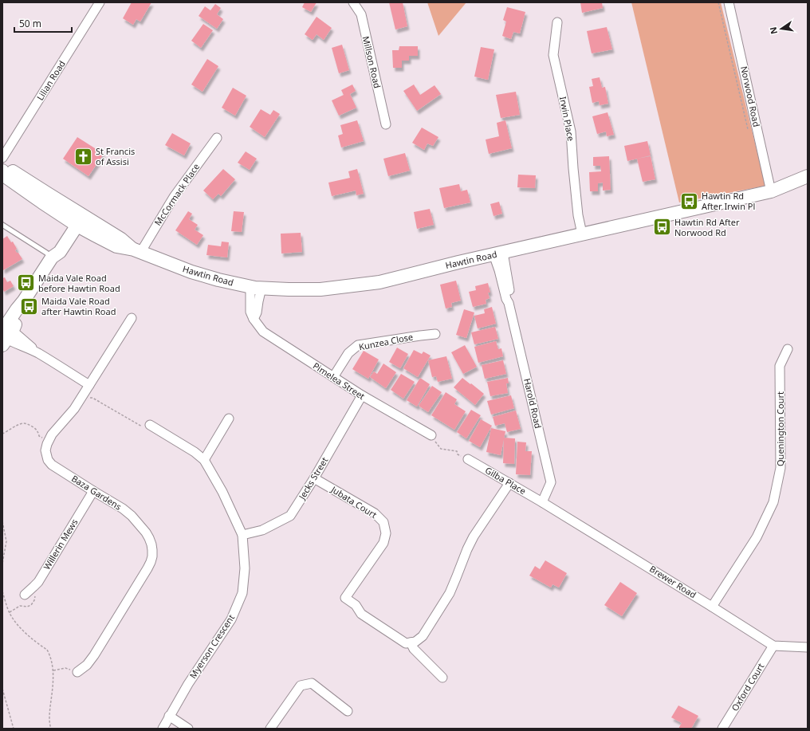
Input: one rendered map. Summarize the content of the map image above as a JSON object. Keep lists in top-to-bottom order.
{
  "streets": {
    "main road": ["Hawtin Road"],
    "street": [
      "Millson Road",
      "Lilian Road",
      "Norwood Road",
      "Irwin Place",
      "McCormack Place",
      "Kunzea Close",
      "Pimelea Street",
      "Harold Road",
      "Quenington Court",
      "Jecks Street",
      "Gilba Place",
      "Baza Gardens",
      "Jubata Court",
      "Willerin Mews",
      "Brewer Road",
      "Myerson Crescent",
      "Oxford Court"
    ]
  },
  "crossings": [
    ["Norwood Road", "Hawtin Road"],
    ["Irwin Place", "Hawtin Road"],
    ["McCormack Place", "Hawtin Road"],
    ["Hawtin Road", "Pimelea Street"],
    ["Hawtin Road", "Harold Road"],
    ["Kunzea Close", "Pimelea Street"],
    ["Pimelea Street", "Jecks Street"],
    ["Harold Road", "Gilba Place"],
    ["Harold Road", "Brewer Road"],
    ["Quenington Court", "Brewer Road"],
    ["Jecks Street", "Jubata Court"],
    ["Jecks Street", "Myerson Crescent"],
    ["Gilba Place", "Brewer Road"],
    ["Baza Gardens", "Willerin Mews"],
    ["Brewer Road", "Oxford Court"]
  ],
  "places": {
    "church": ["St Francis of Assisi"],
    "bus stop": [
      "Hawtin Rd After Irwin Pl",
      "Hawtin Rd After Norwood Rd",
      "Maida Vale Road before Hawtin Road",
      "Maida Vale Road after Hawtin Road"
    ]
  },
  "scale_bar": "50 m",
  "north": "left"
}
